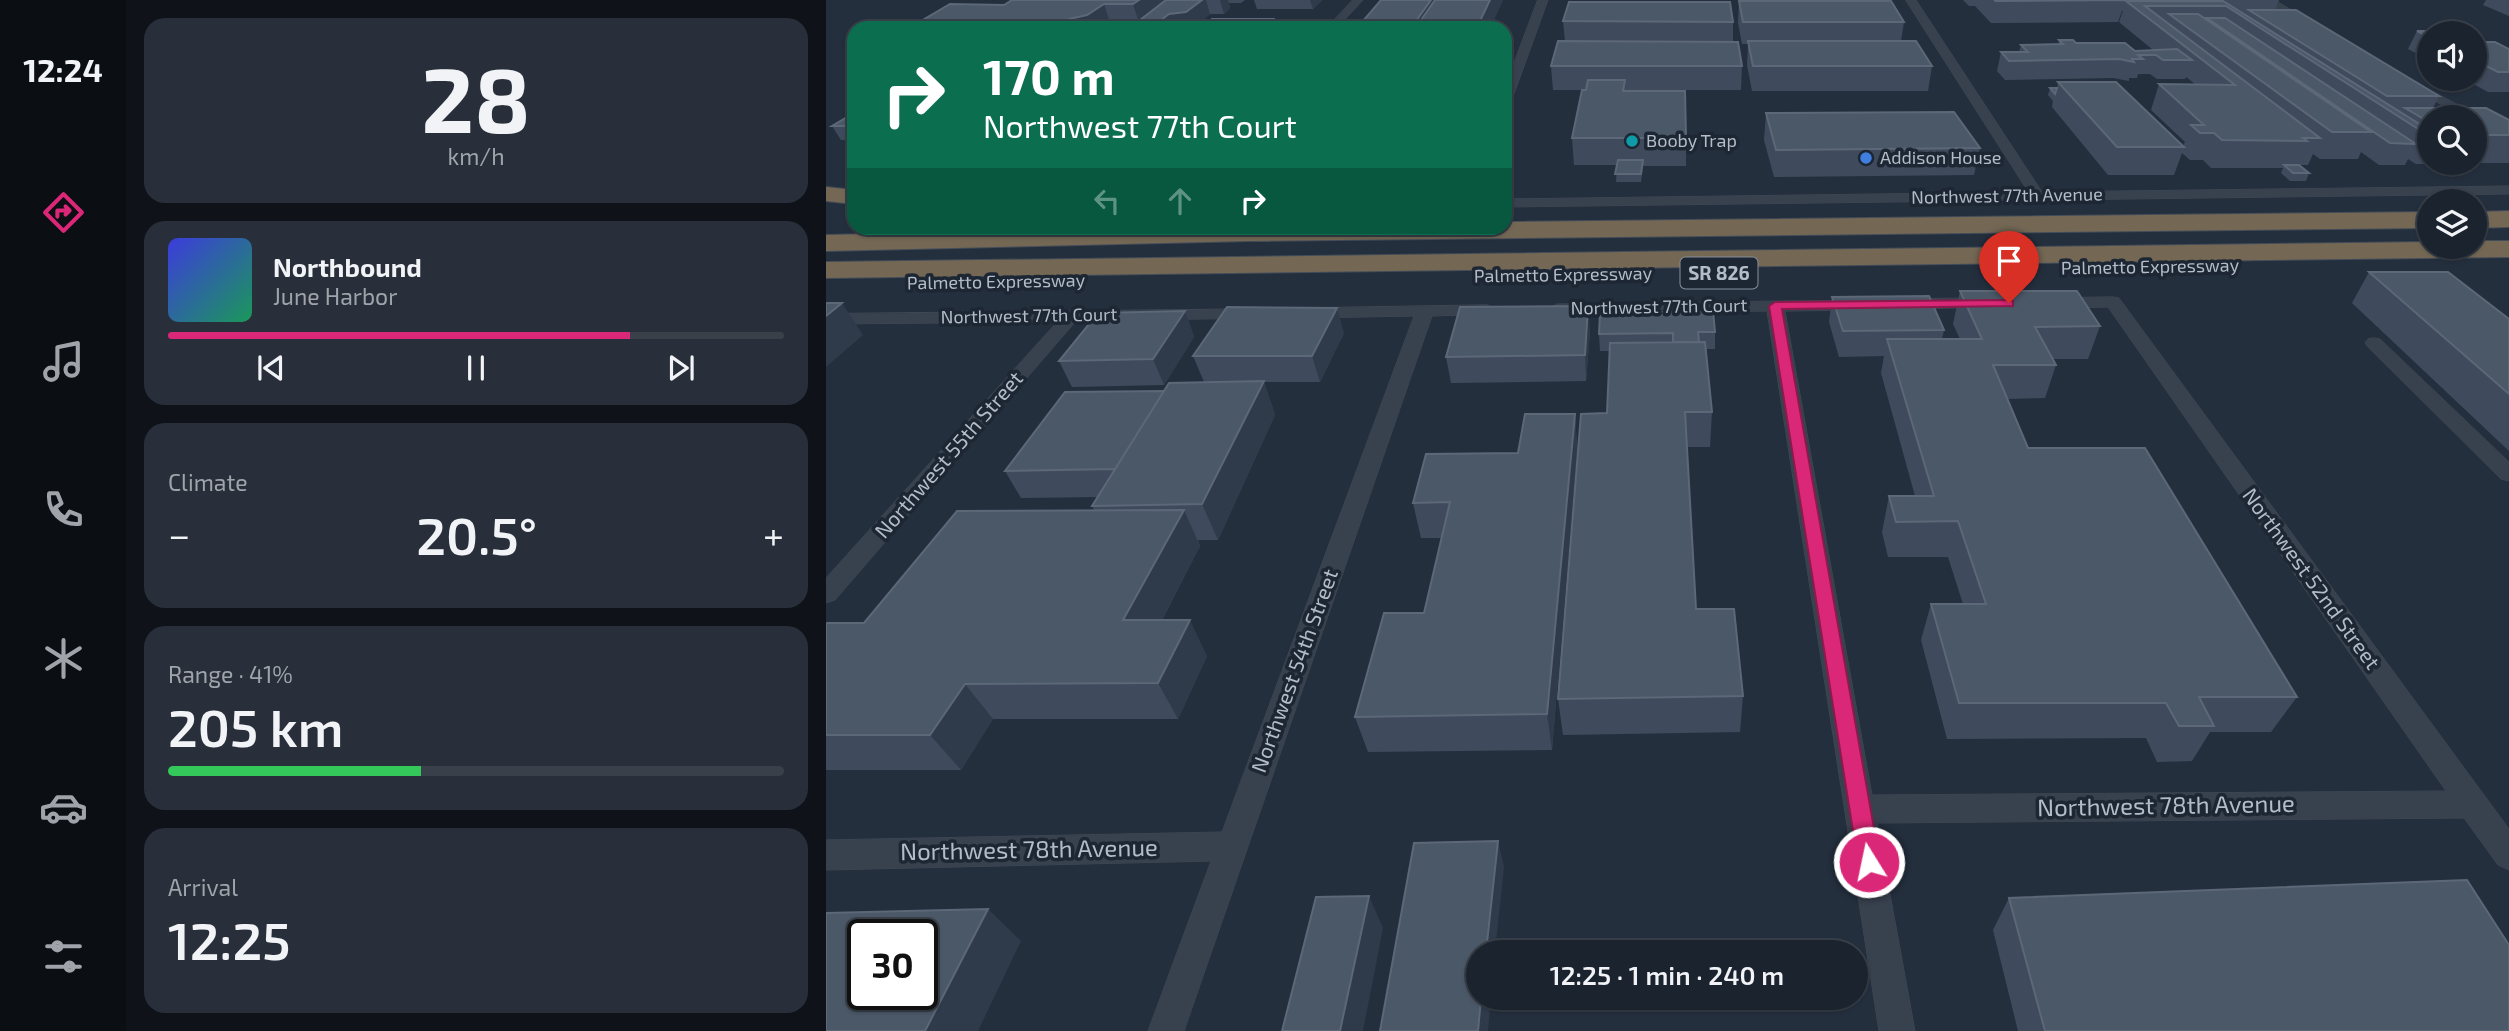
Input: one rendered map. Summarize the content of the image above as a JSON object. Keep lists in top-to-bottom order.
{
  "streets": {
    "highway": ["Palmetto Expressway", "SR 826"],
    "street": [
      "Northwest 77th Avenue",
      "Northwest 77th Court",
      "Northwest 55th Street",
      "Northwest 52nd Street",
      "Northwest 54th Street",
      "Northwest 78th Avenue"
    ]
  },
  "crossings": [
    ["Northwest 77th Court", "Northwest 55th Street"],
    ["Northwest 77th Court", "Northwest 54th Street"],
    ["Northwest 52nd Street", "Northwest 78th Avenue"],
    ["Northwest 54th Street", "Northwest 78th Avenue"]
  ],
  "places": ["Booby Trap", "Addison House"],
  "page": {
    "tabs": "12:24",
    "tile": [
      ["28", "km/h"],
      "Climate",
      ["Range · 41%", "205 km"],
      ["Arrival", "12:25"]
    ],
    "turn": ["170 m", "Northwest 77th Court"],
    "song": ["Northbound", "June Harbor"],
    "heat": ["−", "20.5°", "+"],
    "limit": "30",
    "trip": "12:25 · 1 min · 240 m"
  }
}
